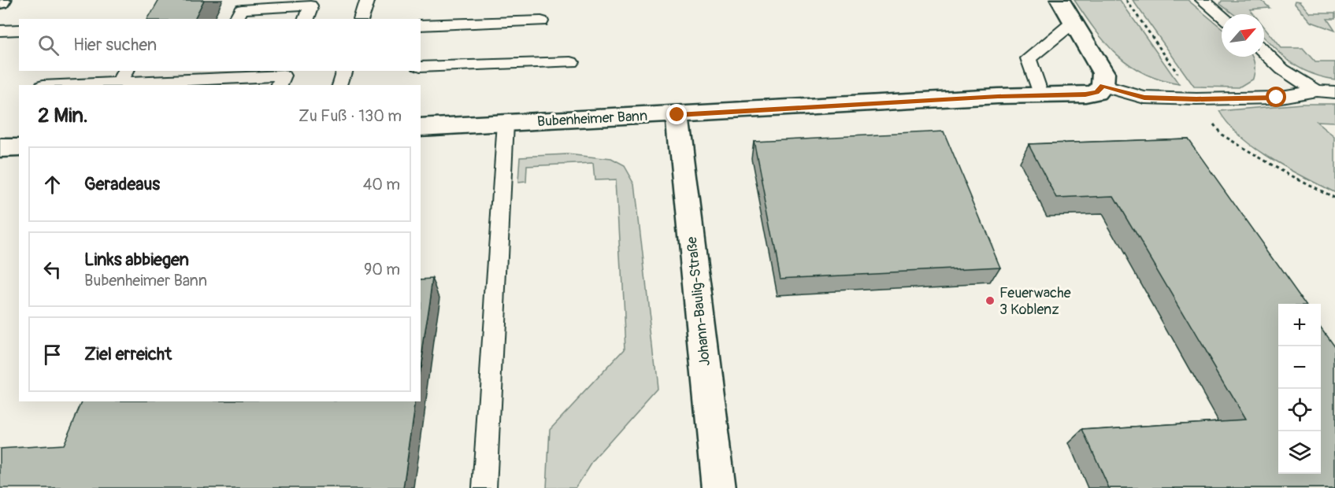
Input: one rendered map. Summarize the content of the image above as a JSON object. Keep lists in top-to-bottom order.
{
  "streets": {
    "street": ["Bubenheimer Bann", "Johann-Baulig-Straße"]
  },
  "crossings": [
    ["Bubenheimer Bann", "Johann-Baulig-Straße"]
  ],
  "places": ["Feuerwache 3 Koblenz"],
  "north": "top right",
  "page": {
    "search": "Hier suchen",
    "heading": ["2 Min.", "Zu Fuß · 130 m"],
    "list": [
      ["Geradeaus", "40 m"],
      ["Links abbiegen", "Bubenheimer Bann", "90 m"],
      "Ziel erreicht"
    ],
    "map_buttons": ["+", "−"]
  }
}
